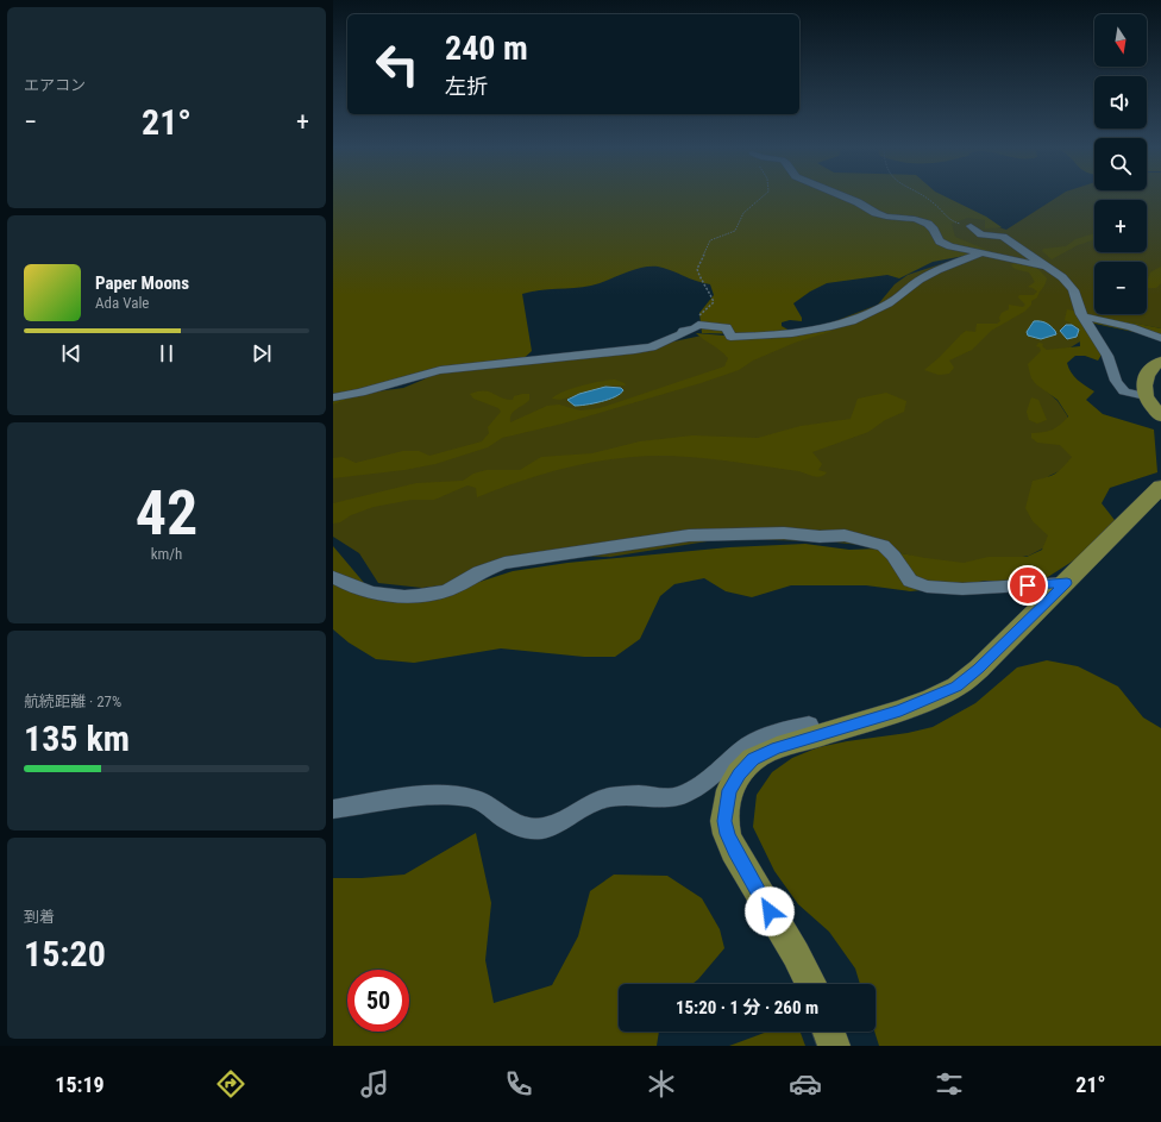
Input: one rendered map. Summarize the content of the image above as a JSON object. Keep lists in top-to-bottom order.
{
  "north": "bottom",
  "page": {
    "tile": [
      "エアコン",
      ["42", "km/h"],
      ["航続距離 · 27%", "135 km"],
      ["到着", "15:20"]
    ],
    "map_buttons": ["+", "−"],
    "turn": ["240 m", "左折"],
    "heat": ["−", "21°", "+"],
    "song": ["Paper Moons", "Ada Vale"],
    "limit": "50",
    "trip": "15:20 · 1 分 · 260 m",
    "tabs": ["15:19", "21°"]
  }
}
